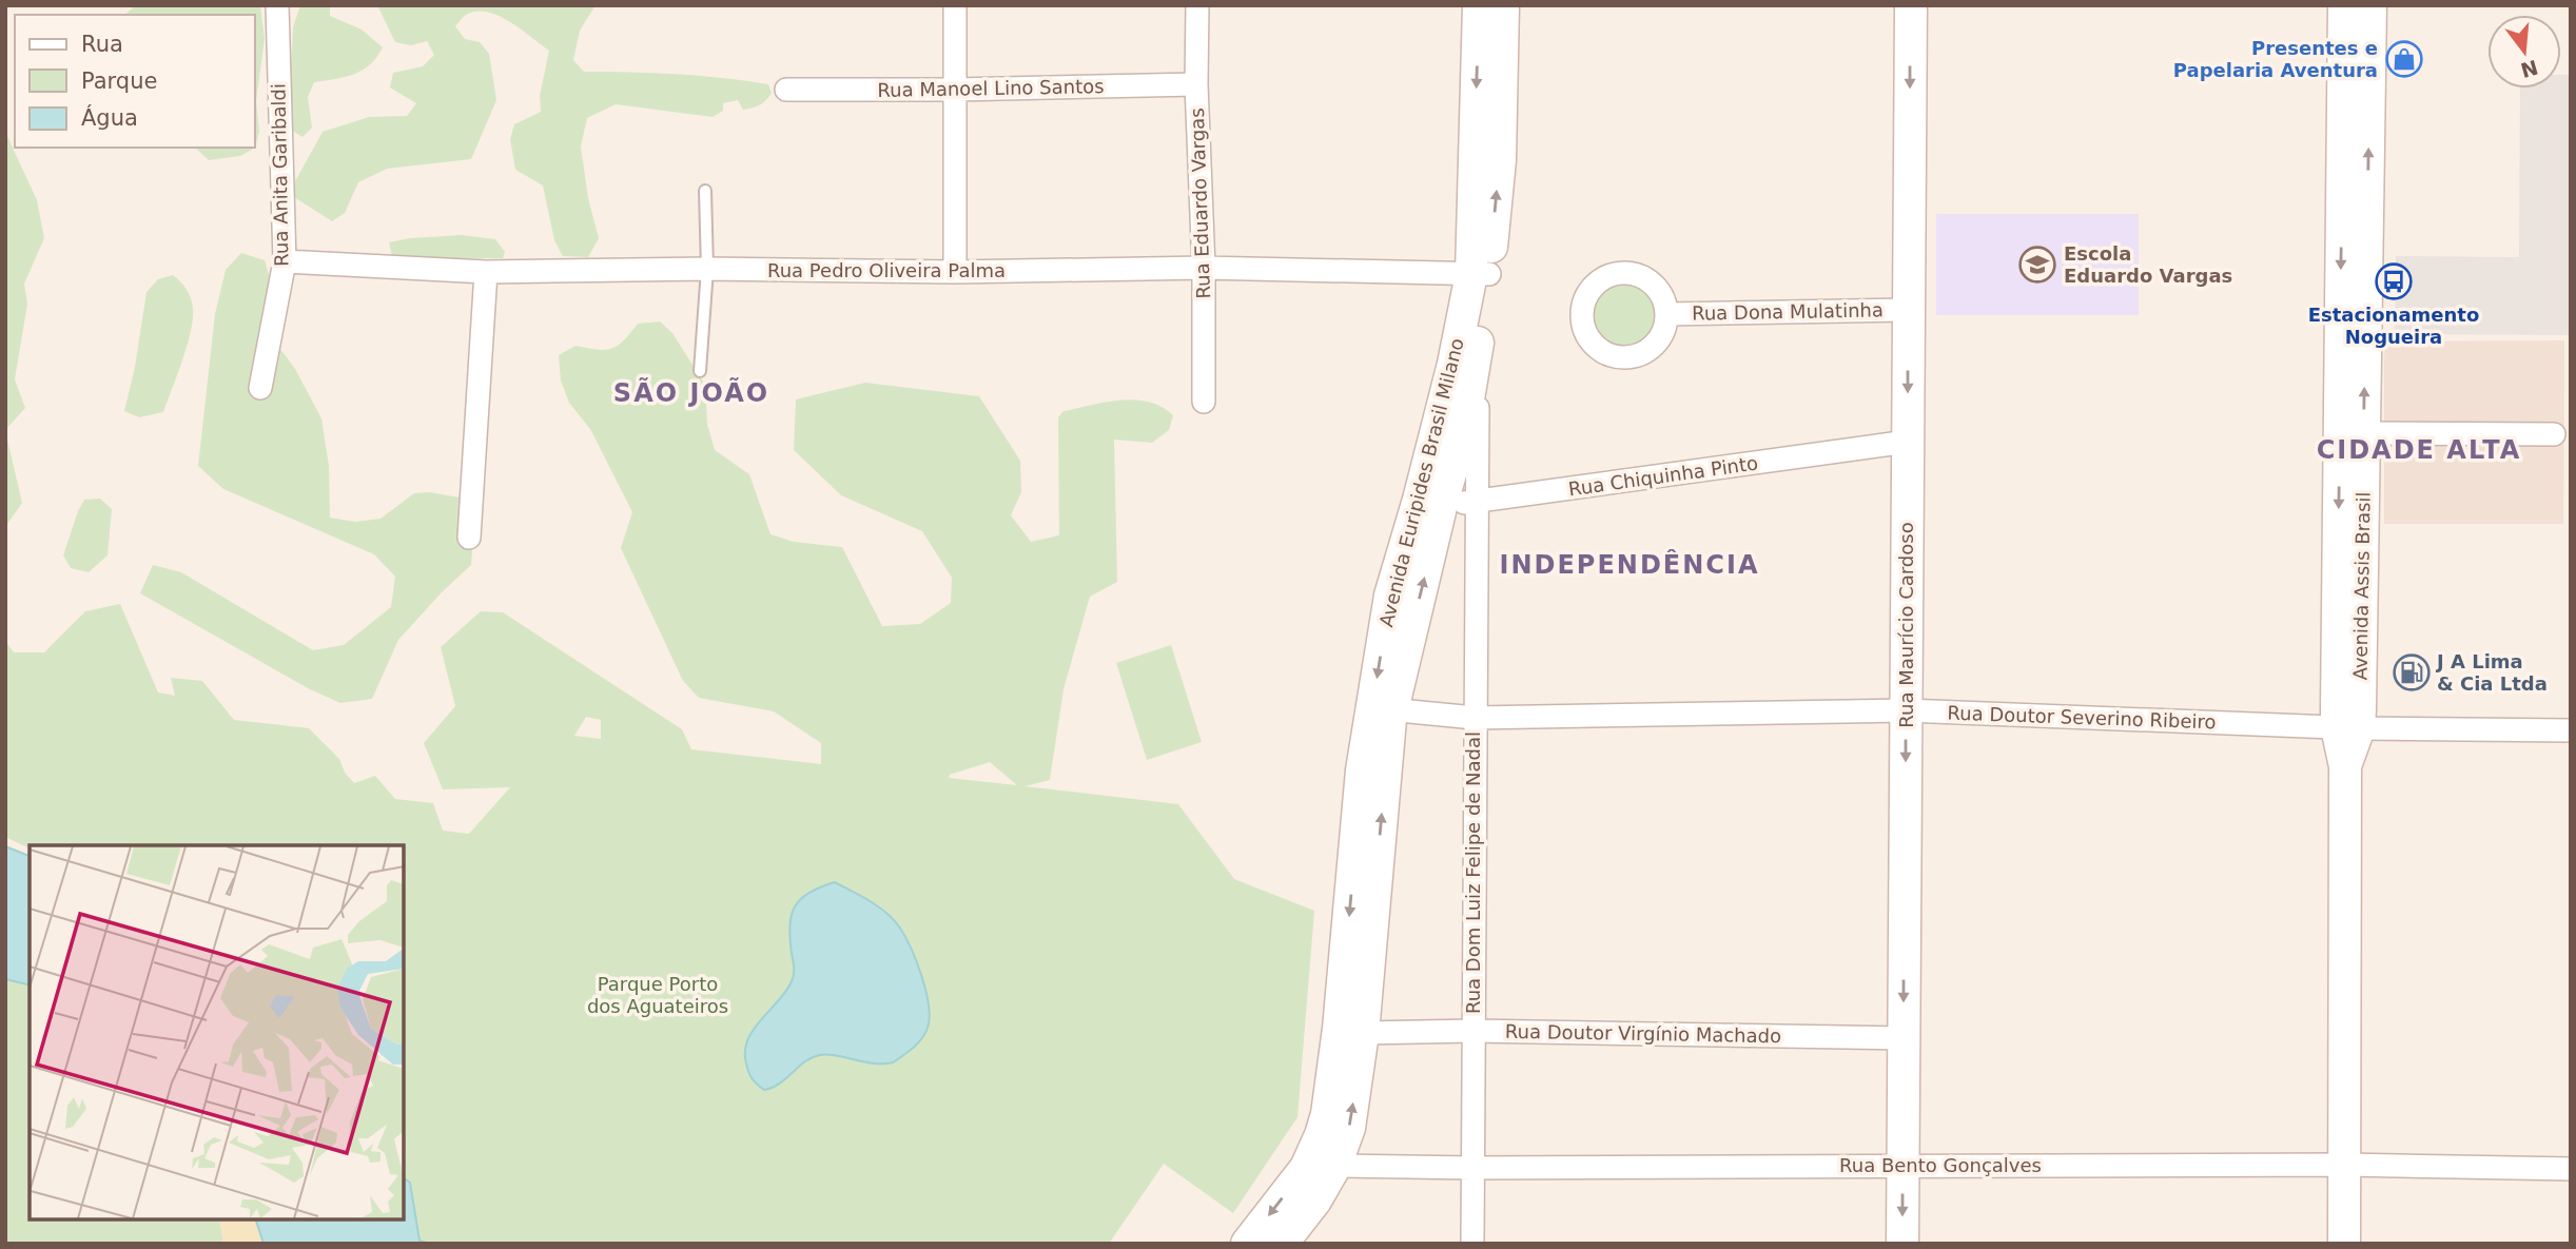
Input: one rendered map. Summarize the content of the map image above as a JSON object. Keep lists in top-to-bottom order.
{
  "streets": {
    "main road": ["Avenida Euripides Brasil Milano", "Avenida Assis Brasil", "Rua Maurício Cardoso"],
    "street": [
      "Rua Manoel Lino Santos",
      "Rua Anita Garibaldi",
      "Rua Eduardo Vargas",
      "Rua Pedro Oliveira Palma",
      "Rua Dona Mulatinha",
      "Rua Chiquinha Pinto",
      "Rua Doutor Severino Ribeiro",
      "Rua Dom Luiz Felipe de Nadal",
      "Rua Doutor Virgínio Machado",
      "Rua Bento Gonçalves"
    ]
  },
  "crossings": [
    ["Rua Manoel Lino Santos", "Rua Eduardo Vargas"],
    ["Rua Anita Garibaldi", "Rua Pedro Oliveira Palma"],
    ["Rua Eduardo Vargas", "Rua Pedro Oliveira Palma"],
    ["Rua Pedro Oliveira Palma", "Avenida Euripides Brasil Milano"],
    ["Rua Dona Mulatinha", "Rua Maurício Cardoso"],
    ["Rua Chiquinha Pinto", "Avenida Euripides Brasil Milano"],
    ["Rua Chiquinha Pinto", "Rua Maurício Cardoso"],
    ["Rua Chiquinha Pinto", "Rua Dom Luiz Felipe de Nadal"],
    ["Avenida Euripides Brasil Milano", "Rua Doutor Severino Ribeiro"],
    ["Avenida Euripides Brasil Milano", "Rua Dom Luiz Felipe de Nadal"],
    ["Avenida Euripides Brasil Milano", "Rua Doutor Virgínio Machado"],
    ["Avenida Euripides Brasil Milano", "Rua Bento Gonçalves"],
    ["Avenida Assis Brasil", "Rua Doutor Severino Ribeiro"],
    ["Avenida Assis Brasil", "Rua Bento Gonçalves"],
    ["Rua Maurício Cardoso", "Rua Doutor Severino Ribeiro"],
    ["Rua Maurício Cardoso", "Rua Doutor Virgínio Machado"],
    ["Rua Maurício Cardoso", "Rua Bento Gonçalves"],
    ["Rua Doutor Severino Ribeiro", "Rua Dom Luiz Felipe de Nadal"],
    ["Rua Dom Luiz Felipe de Nadal", "Rua Doutor Virgínio Machado"],
    ["Rua Dom Luiz Felipe de Nadal", "Rua Bento Gonçalves"]
  ],
  "one_way": ["Rua Maurício Cardoso"],
  "districts": ["SÃO JOÃO", "CIDADE ALTA", "INDEPENDÊNCIA"],
  "parks": ["Parque Porto dos Aguateiros"],
  "places": {
    "shop": ["Presentes e Papelaria Aventura"],
    "school or university": ["Escola Eduardo Vargas"],
    "bus stop": ["Estacionamento Nogueira"],
    "fuel station": ["J A Lima & Cia Ltda"]
  },
  "legend": ["Rua", "Parque", "Água"],
  "north": "bottom"
}
